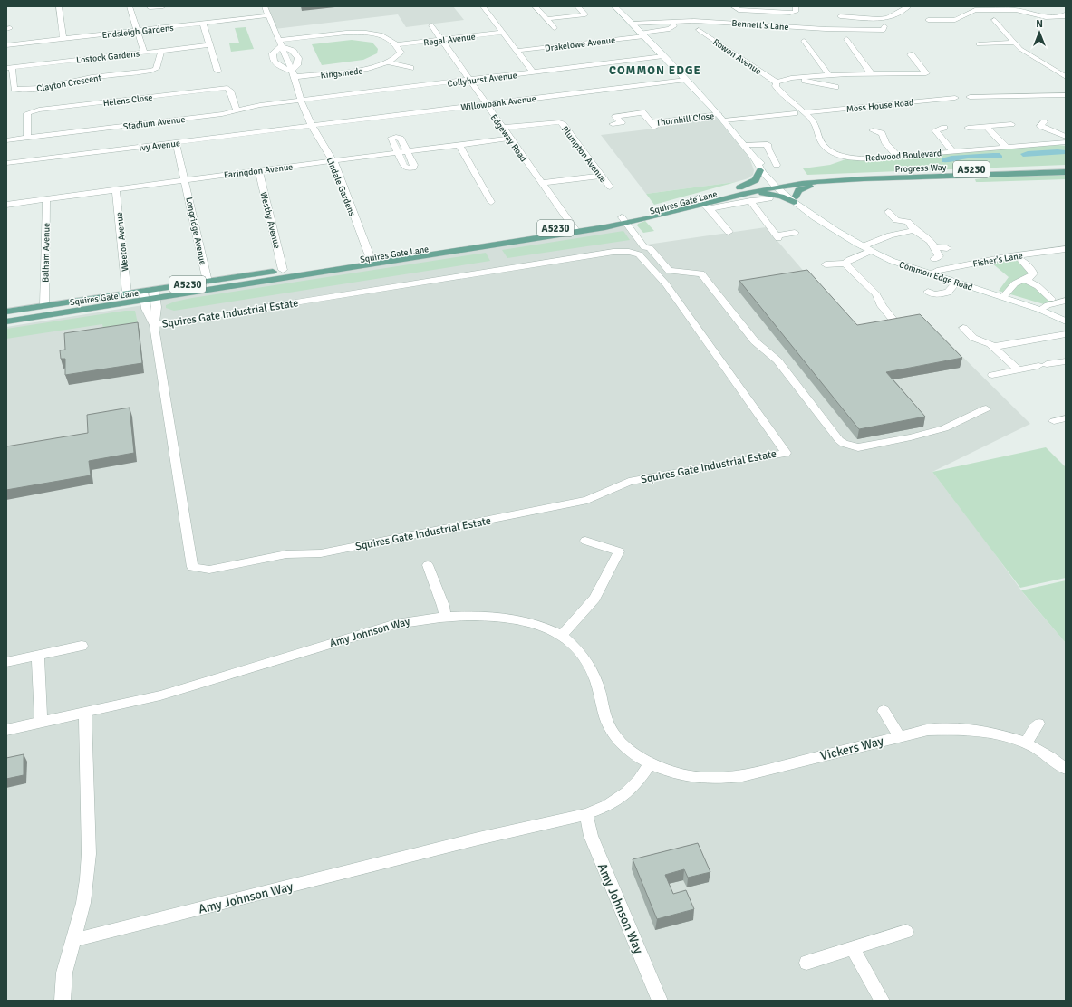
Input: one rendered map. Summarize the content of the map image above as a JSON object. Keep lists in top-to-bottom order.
{
  "streets": {
    "main road": ["Progress Way", "A5230", "Squires Gate Lane"],
    "street": [
      "Bennett's Lane",
      "Endsleigh Gardens",
      "Regal Avenue",
      "Drakelowe Avenue",
      "Lostock Gardens",
      "Rowan Avenue",
      "Kingsmede",
      "Collyhurst Avenue",
      "Clayton Crescent",
      "Helens Close",
      "Willowbank Avenue",
      "Moss House Road",
      "Thornhill Close",
      "Stadium Avenue",
      "Edgeway Road",
      "Ivy Avenue",
      "Plumpton Avenue",
      "Redwood Boulevard",
      "Faringdon Avenue",
      "Lindale Gardens",
      "Westby Avenue",
      "Longridge Avenue",
      "Weeton Avenue",
      "Balham Avenue",
      "Fisher's Lane",
      "Common Edge Road",
      "Squires Gate Industrial Estate",
      "Amy Johnson Way",
      "Vickers Way"
    ]
  },
  "crossings": [
    ["Bennett's Lane", "Common Edge Road"],
    ["Endsleigh Gardens", "Lindale Gardens"],
    ["Regal Avenue", "Edgeway Road"],
    ["Drakelowe Avenue", "Common Edge Road"],
    ["Lostock Gardens", "Clayton Crescent"],
    ["Rowan Avenue", "Redwood Boulevard"],
    ["Kingsmede", "Lindale Gardens"],
    ["Collyhurst Avenue", "Stadium Avenue"],
    ["Collyhurst Avenue", "Edgeway Road"],
    ["Collyhurst Avenue", "Lindale Gardens"],
    ["Collyhurst Avenue", "Common Edge Road"],
    ["Helens Close", "Stadium Avenue"],
    ["Willowbank Avenue", "Edgeway Road"],
    ["Willowbank Avenue", "Ivy Avenue"],
    ["Willowbank Avenue", "Lindale Gardens"],
    ["Willowbank Avenue", "Common Edge Road"],
    ["Moss House Road", "Redwood Boulevard"],
    ["Thornhill Close", "Common Edge Road"],
    ["Stadium Avenue", "Lindale Gardens"],
    ["Edgeway Road", "Plumpton Avenue"],
    ["Edgeway Road", "Faringdon Avenue"],
    ["Edgeway Road", "Squires Gate Lane"],
    ["Ivy Avenue", "Lindale Gardens"],
    ["Ivy Avenue", "Longridge Avenue"],
    ["Progress Way", "Squires Gate Lane"],
    ["Progress Way", "Common Edge Road"],
    ["Faringdon Avenue", "Lindale Gardens"],
    ["Faringdon Avenue", "Westby Avenue"],
    ["Faringdon Avenue", "Longridge Avenue"],
    ["Faringdon Avenue", "Weeton Avenue"],
    ["Faringdon Avenue", "Balham Avenue"],
    ["Lindale Gardens", "Squires Gate Lane"],
    ["Squires Gate Lane", "Westby Avenue"],
    ["Squires Gate Lane", "Longridge Avenue"],
    ["Squires Gate Lane", "Weeton Avenue"],
    ["Squires Gate Lane", "Balham Avenue"],
    ["Squires Gate Lane", "Common Edge Road"],
    ["Squires Gate Lane", "Squires Gate Industrial Estate"],
    ["Fisher's Lane", "Common Edge Road"],
    ["Amy Johnson Way", "Vickers Way"]
  ],
  "districts": ["COMMON EDGE"],
  "north": "top"
}
